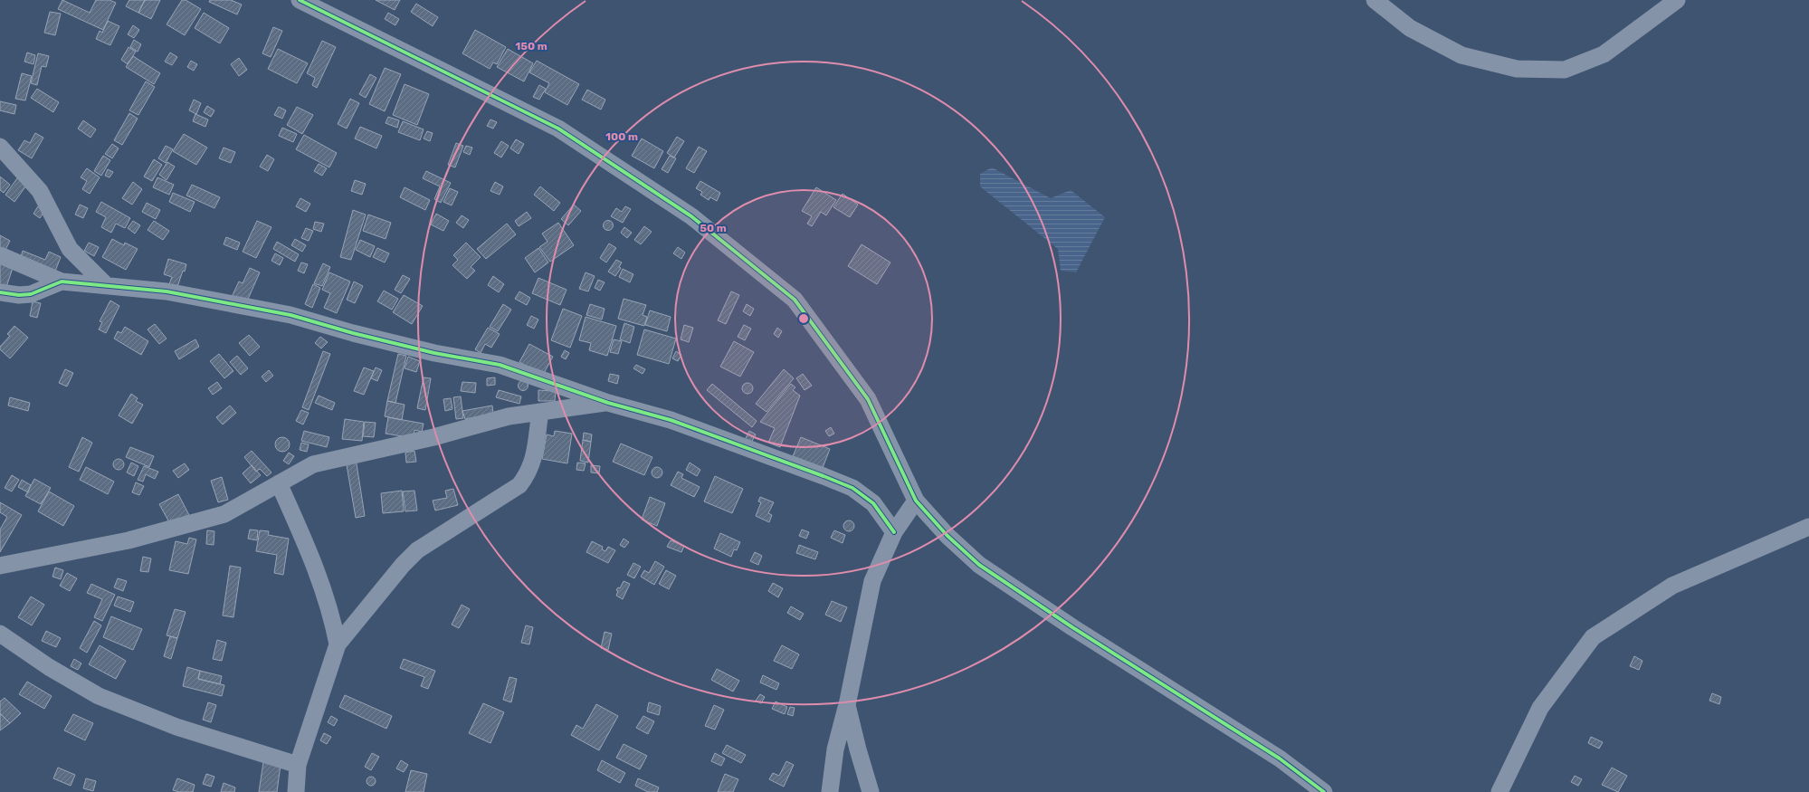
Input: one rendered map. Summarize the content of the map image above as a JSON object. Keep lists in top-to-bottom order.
{
  "rings": ["150 m", "100 m", "50 m"]
}
